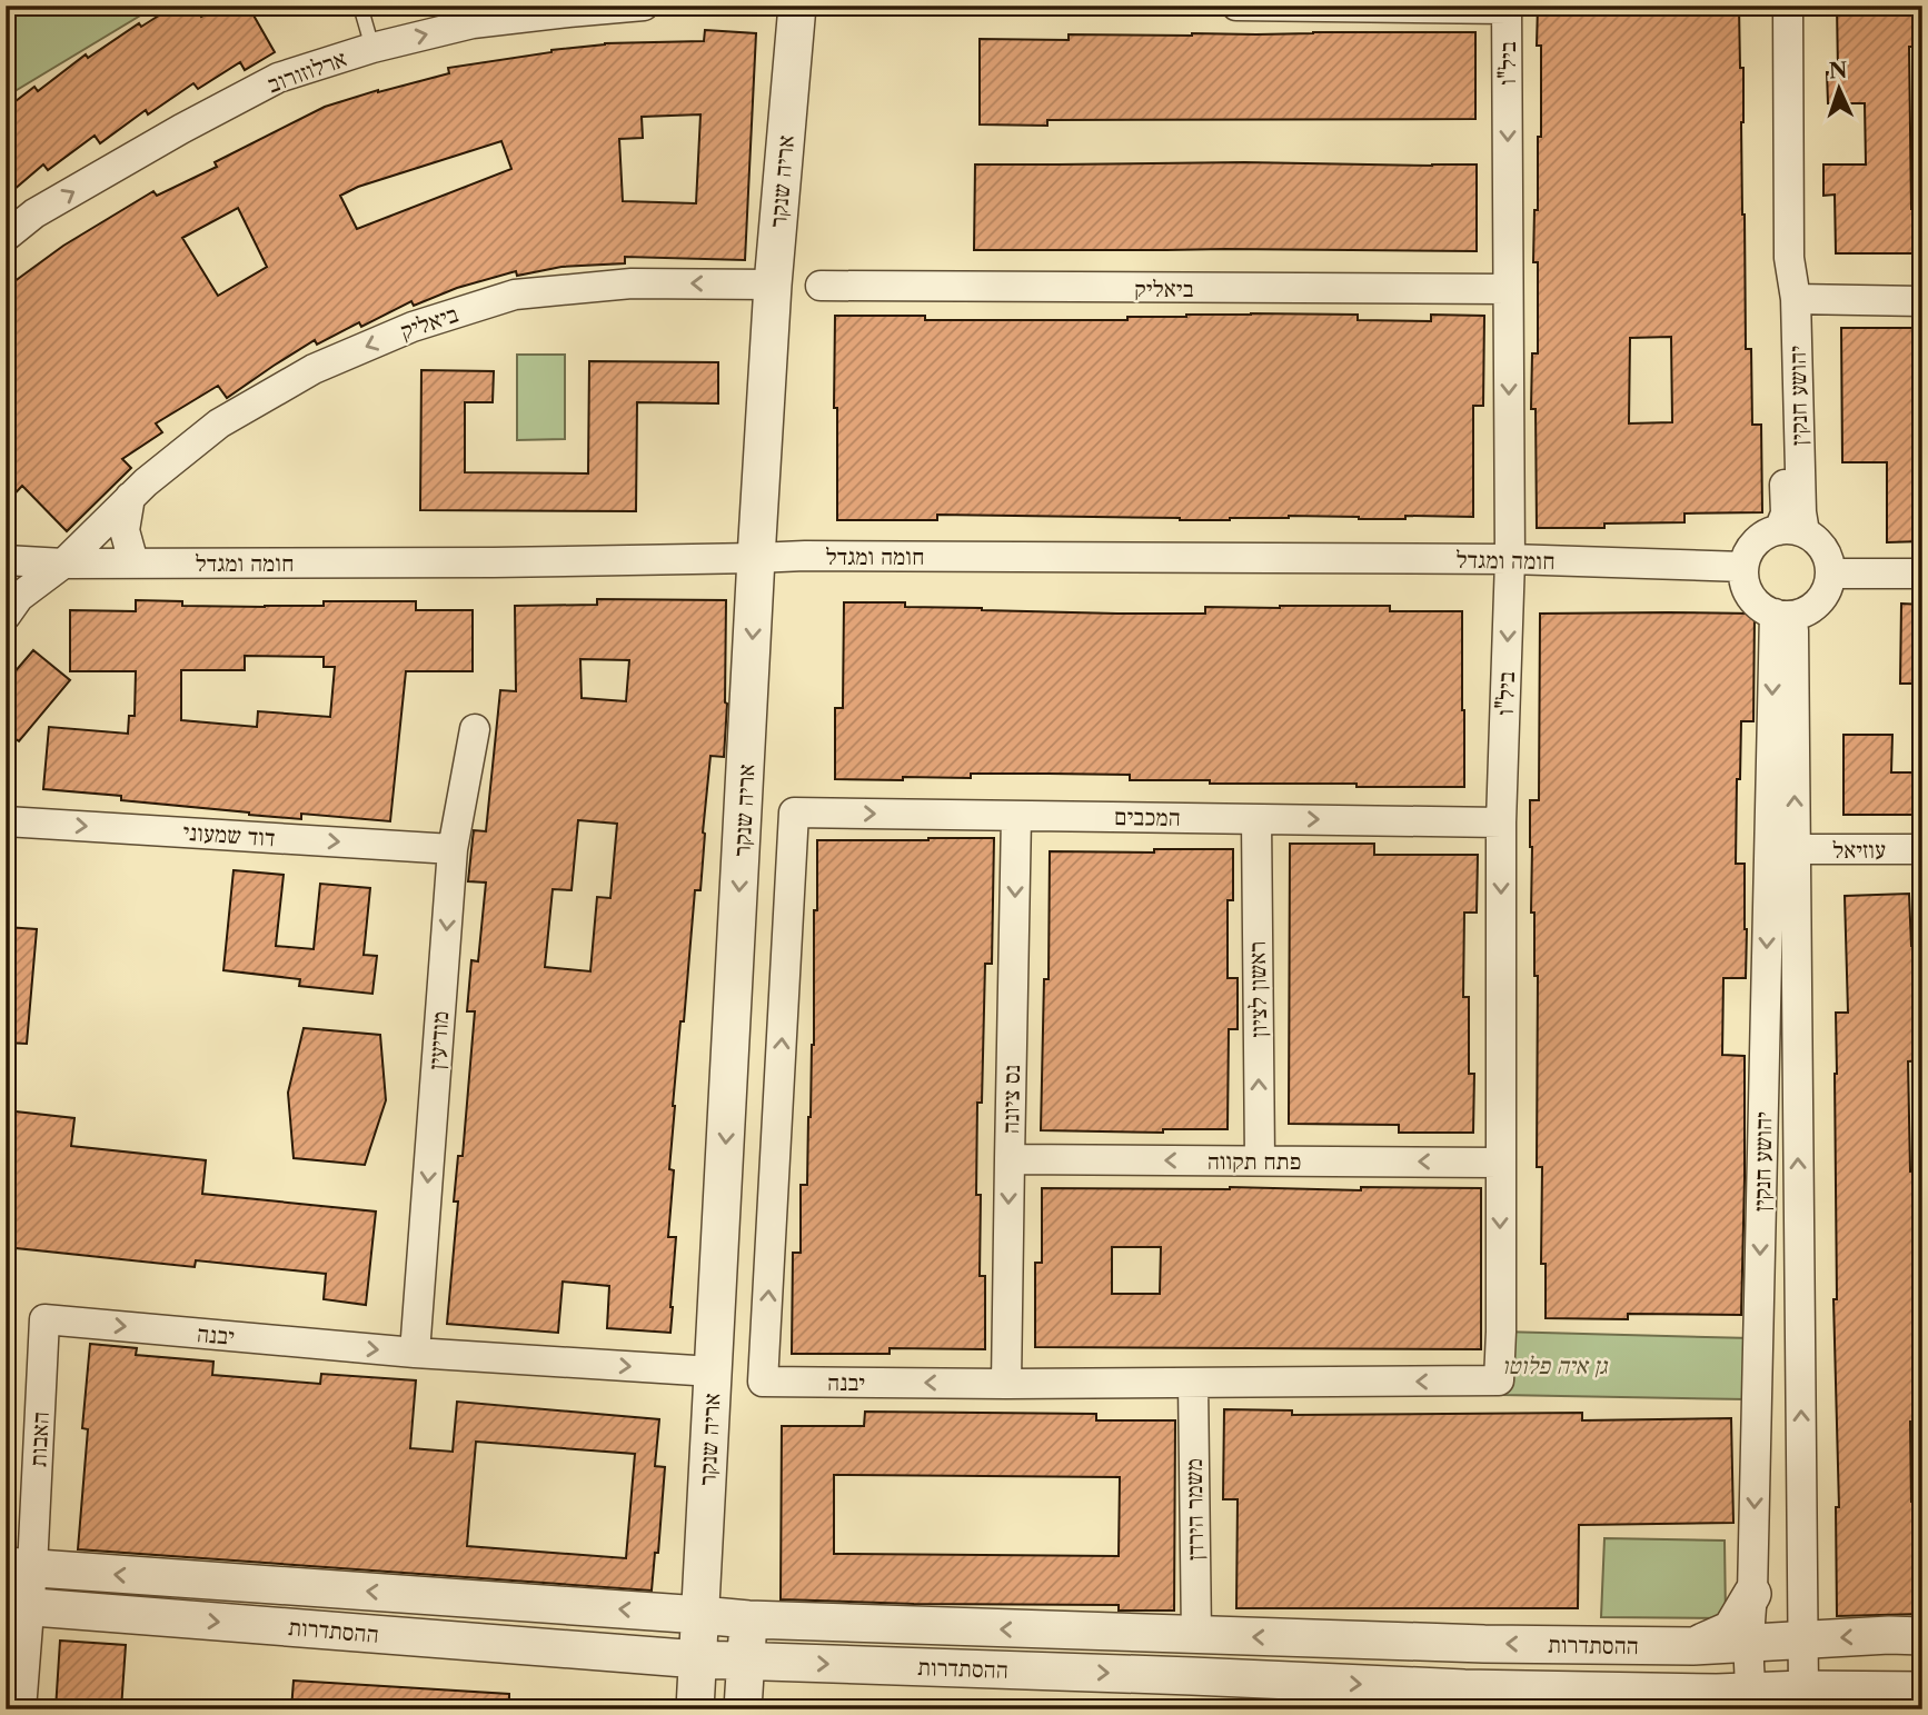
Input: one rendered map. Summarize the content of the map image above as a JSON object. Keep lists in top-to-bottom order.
{
  "streets": {
    "street": [
      "ביל\"ו",
      "ארלוזורוב",
      "אריה שנקר",
      "ביאליק",
      "יהושע חנקין",
      "חומה ומגדל",
      "המכבים",
      "דוד שמעוני",
      "עוזיאל",
      "ראשון לציון",
      "מודיעין",
      "נס ציונה",
      "פתח תקווה",
      "יבנה",
      "האבות",
      "משמר הירדן",
      "ההסתדרות"
    ]
  },
  "crossings": [
    ["ביל\"ו", "ביאליק"],
    ["ביל\"ו", "חומה ומגדל"],
    ["ביל\"ו", "המכבים"],
    ["ביל\"ו", "פתח תקווה"],
    ["ביל\"ו", "יבנה"],
    ["אריה שנקר", "ביאליק"],
    ["אריה שנקר", "חומה ומגדל"],
    ["אריה שנקר", "יבנה"],
    ["אריה שנקר", "ההסתדרות"],
    ["ביאליק", "חומה ומגדל"],
    ["יהושע חנקין", "חומה ומגדל"],
    ["יהושע חנקין", "עוזיאל"],
    ["יהושע חנקין", "ההסתדרות"],
    ["המכבים", "ראשון לציון"],
    ["המכבים", "נס ציונה"],
    ["המכבים", "יבנה"],
    ["דוד שמעוני", "מודיעין"],
    ["ראשון לציון", "פתח תקווה"],
    ["מודיעין", "יבנה"],
    ["נס ציונה", "פתח תקווה"],
    ["נס ציונה", "יבנה"],
    ["יבנה", "האבות"],
    ["יבנה", "משמר הירדן"],
    ["האבות", "ההסתדרות"],
    ["משמר הירדן", "ההסתדרות"]
  ],
  "one_way": [
    "ביל\"ו",
    "ארלוזורוב",
    "אריה שנקר",
    "ביאליק",
    "המכבים",
    "דוד שמעוני",
    "ראשון לציון",
    "מודיעין",
    "נס ציונה",
    "פתח תקווה"
  ],
  "parks": ["גן איה פלוטו"],
  "north": "top"
}
